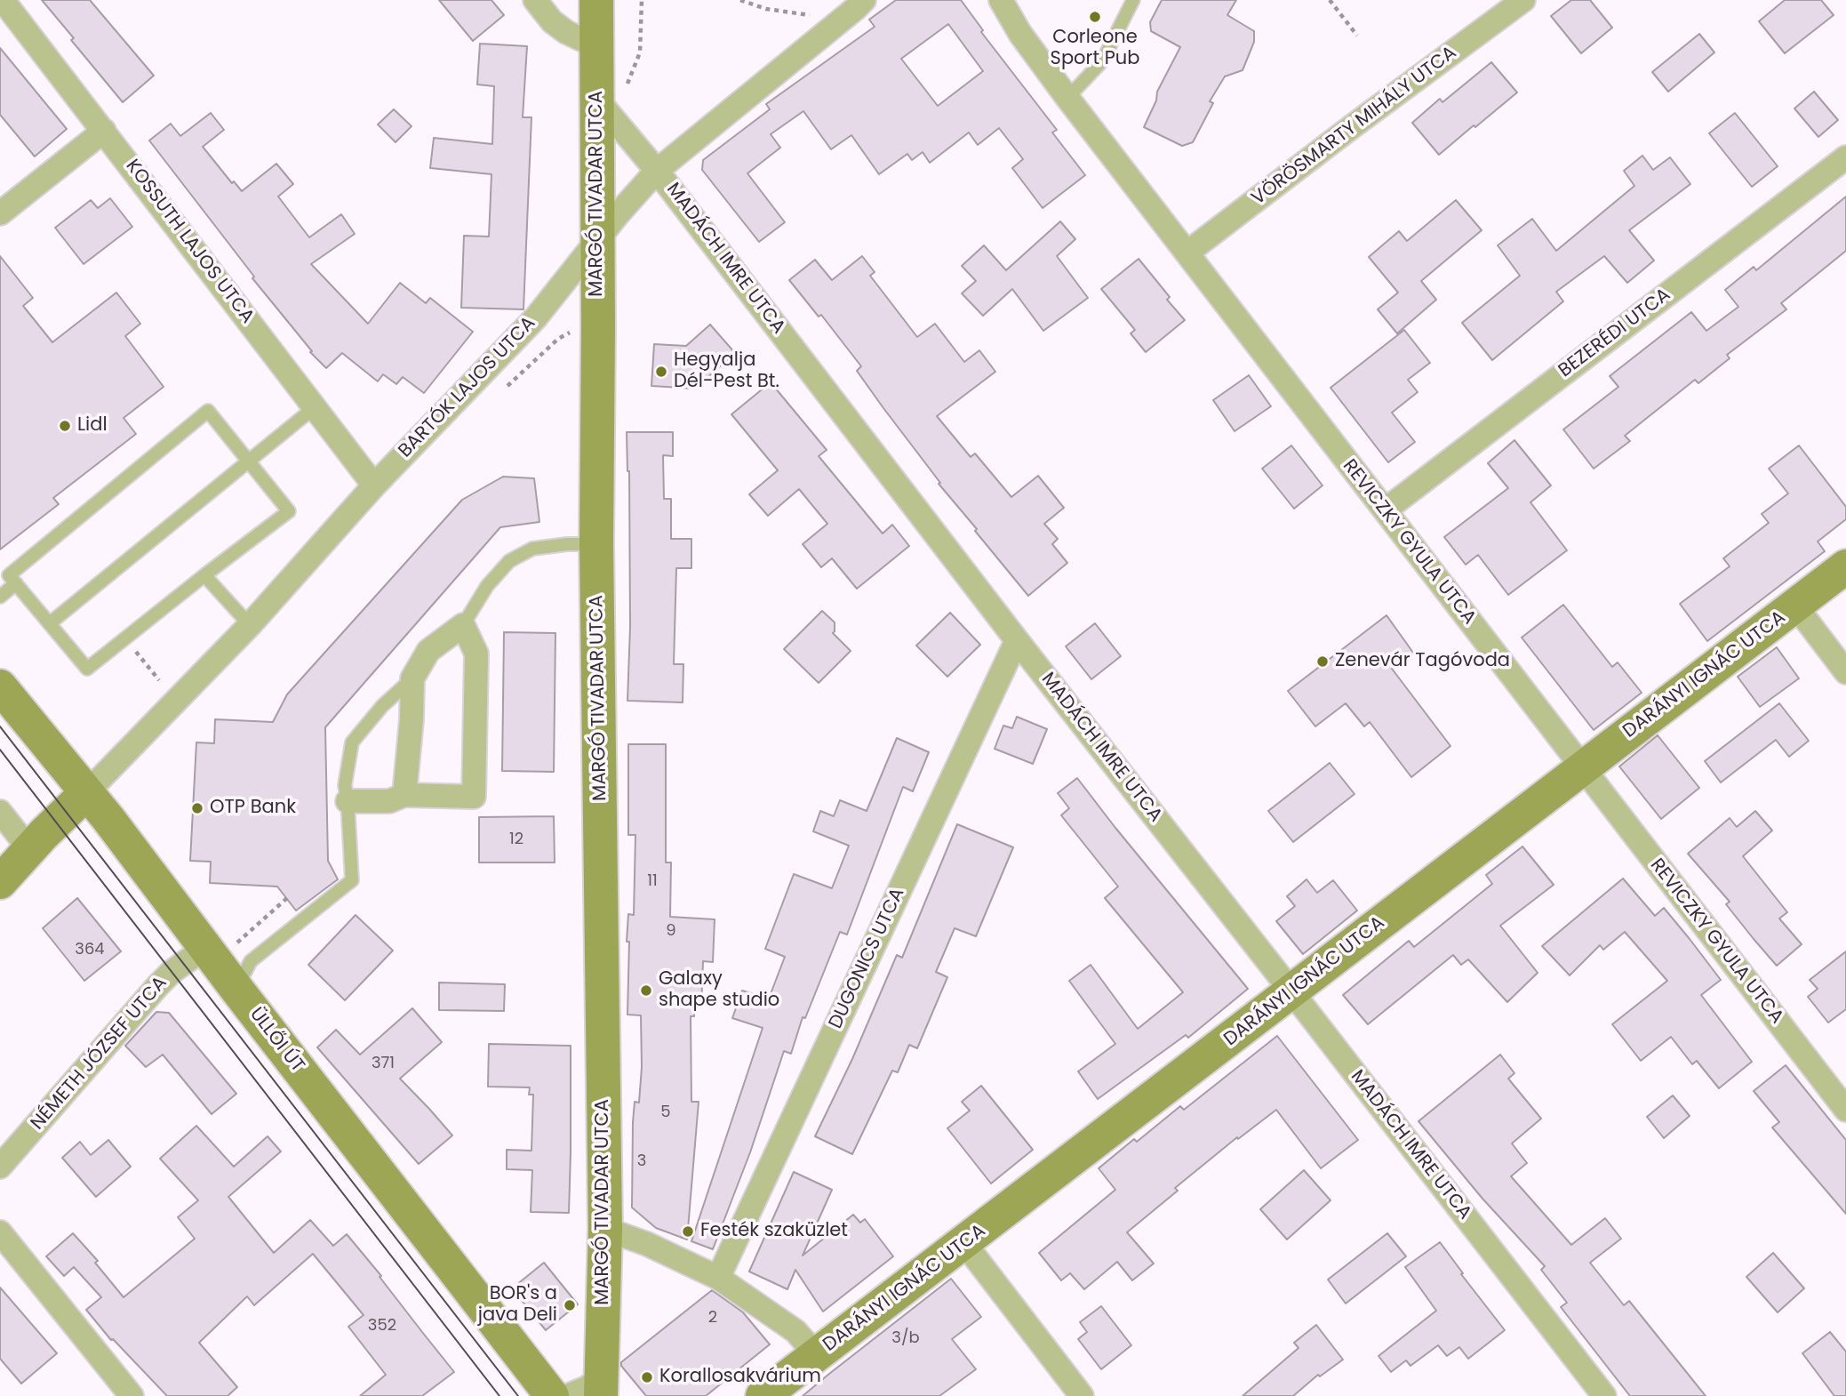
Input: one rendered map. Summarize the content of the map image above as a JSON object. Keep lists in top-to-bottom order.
{
  "streets": {
    "street": [
      "VÖRÖSMARTY MIHÁLY UTCA",
      "MARGÓ TIVADAR UTCA",
      "KOSSUTH LAJOS UTCA",
      "MADÁCH IMRE UTCA",
      "BEZERÉDI UTCA",
      "BARTÓK LAJOS UTCA",
      "REVICZKY GYULA UTCA",
      "DARÁNYI IGNÁC UTCA",
      "DUGONICS UTCA",
      "ÜLLŐI ÚT",
      "NÉMETH JÓZSEF UTCA"
    ]
  },
  "crossings": [
    ["VÖRÖSMARTY MIHÁLY UTCA", "REVICZKY GYULA UTCA"],
    ["MARGÓ TIVADAR UTCA", "MADÁCH IMRE UTCA"],
    ["MARGÓ TIVADAR UTCA", "BARTÓK LAJOS UTCA"],
    ["KOSSUTH LAJOS UTCA", "BARTÓK LAJOS UTCA"],
    ["MADÁCH IMRE UTCA", "BARTÓK LAJOS UTCA"],
    ["MADÁCH IMRE UTCA", "DARÁNYI IGNÁC UTCA"],
    ["MADÁCH IMRE UTCA", "DUGONICS UTCA"],
    ["BEZERÉDI UTCA", "REVICZKY GYULA UTCA"],
    ["BARTÓK LAJOS UTCA", "ÜLLŐI ÚT"],
    ["REVICZKY GYULA UTCA", "DARÁNYI IGNÁC UTCA"],
    ["ÜLLŐI ÚT", "NÉMETH JÓZSEF UTCA"]
  ],
  "places": [
    "Corleone Sport Pub",
    "Hegyalja Dél-Pest Bt.",
    "Lidl",
    "Zenevár Tagóvoda",
    "OTP Bank",
    "Galaxy shape studio",
    "Festék szaküzlet",
    "BOR's a java Deli",
    "Korallosakvárium"
  ],
  "house_numbers": [
    "12",
    "11",
    "9",
    "364",
    "371",
    "5",
    "3",
    "2",
    "352",
    "3/b"
  ]
}
